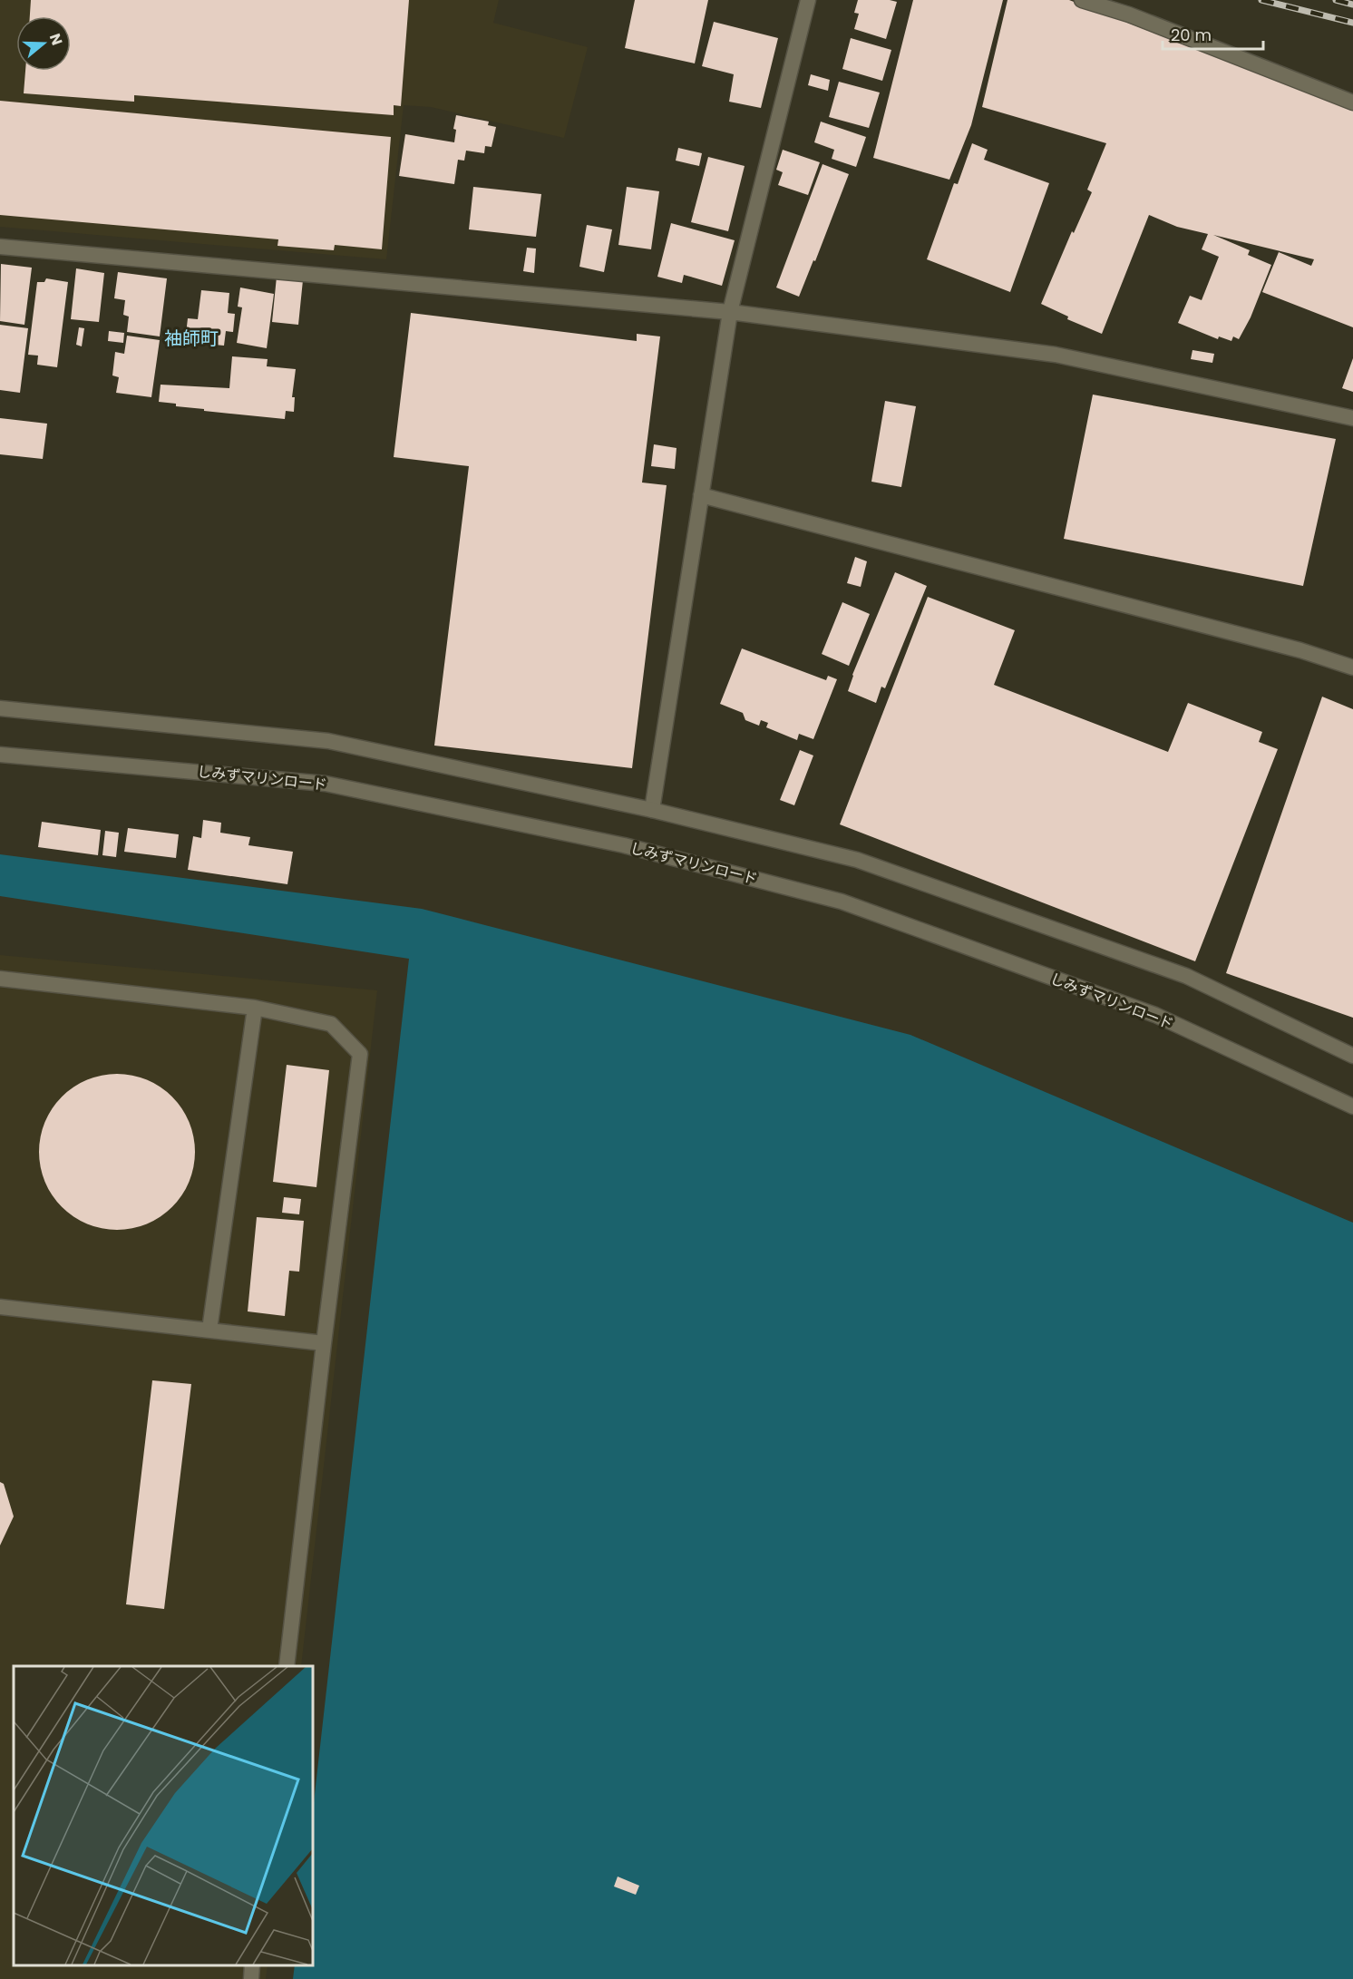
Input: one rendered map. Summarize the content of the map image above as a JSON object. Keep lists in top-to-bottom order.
{
  "streets": {
    "street": ["しみずマリンロード"]
  },
  "districts": ["袖師町"],
  "scale_bar": "20 m",
  "north": "right"
}
